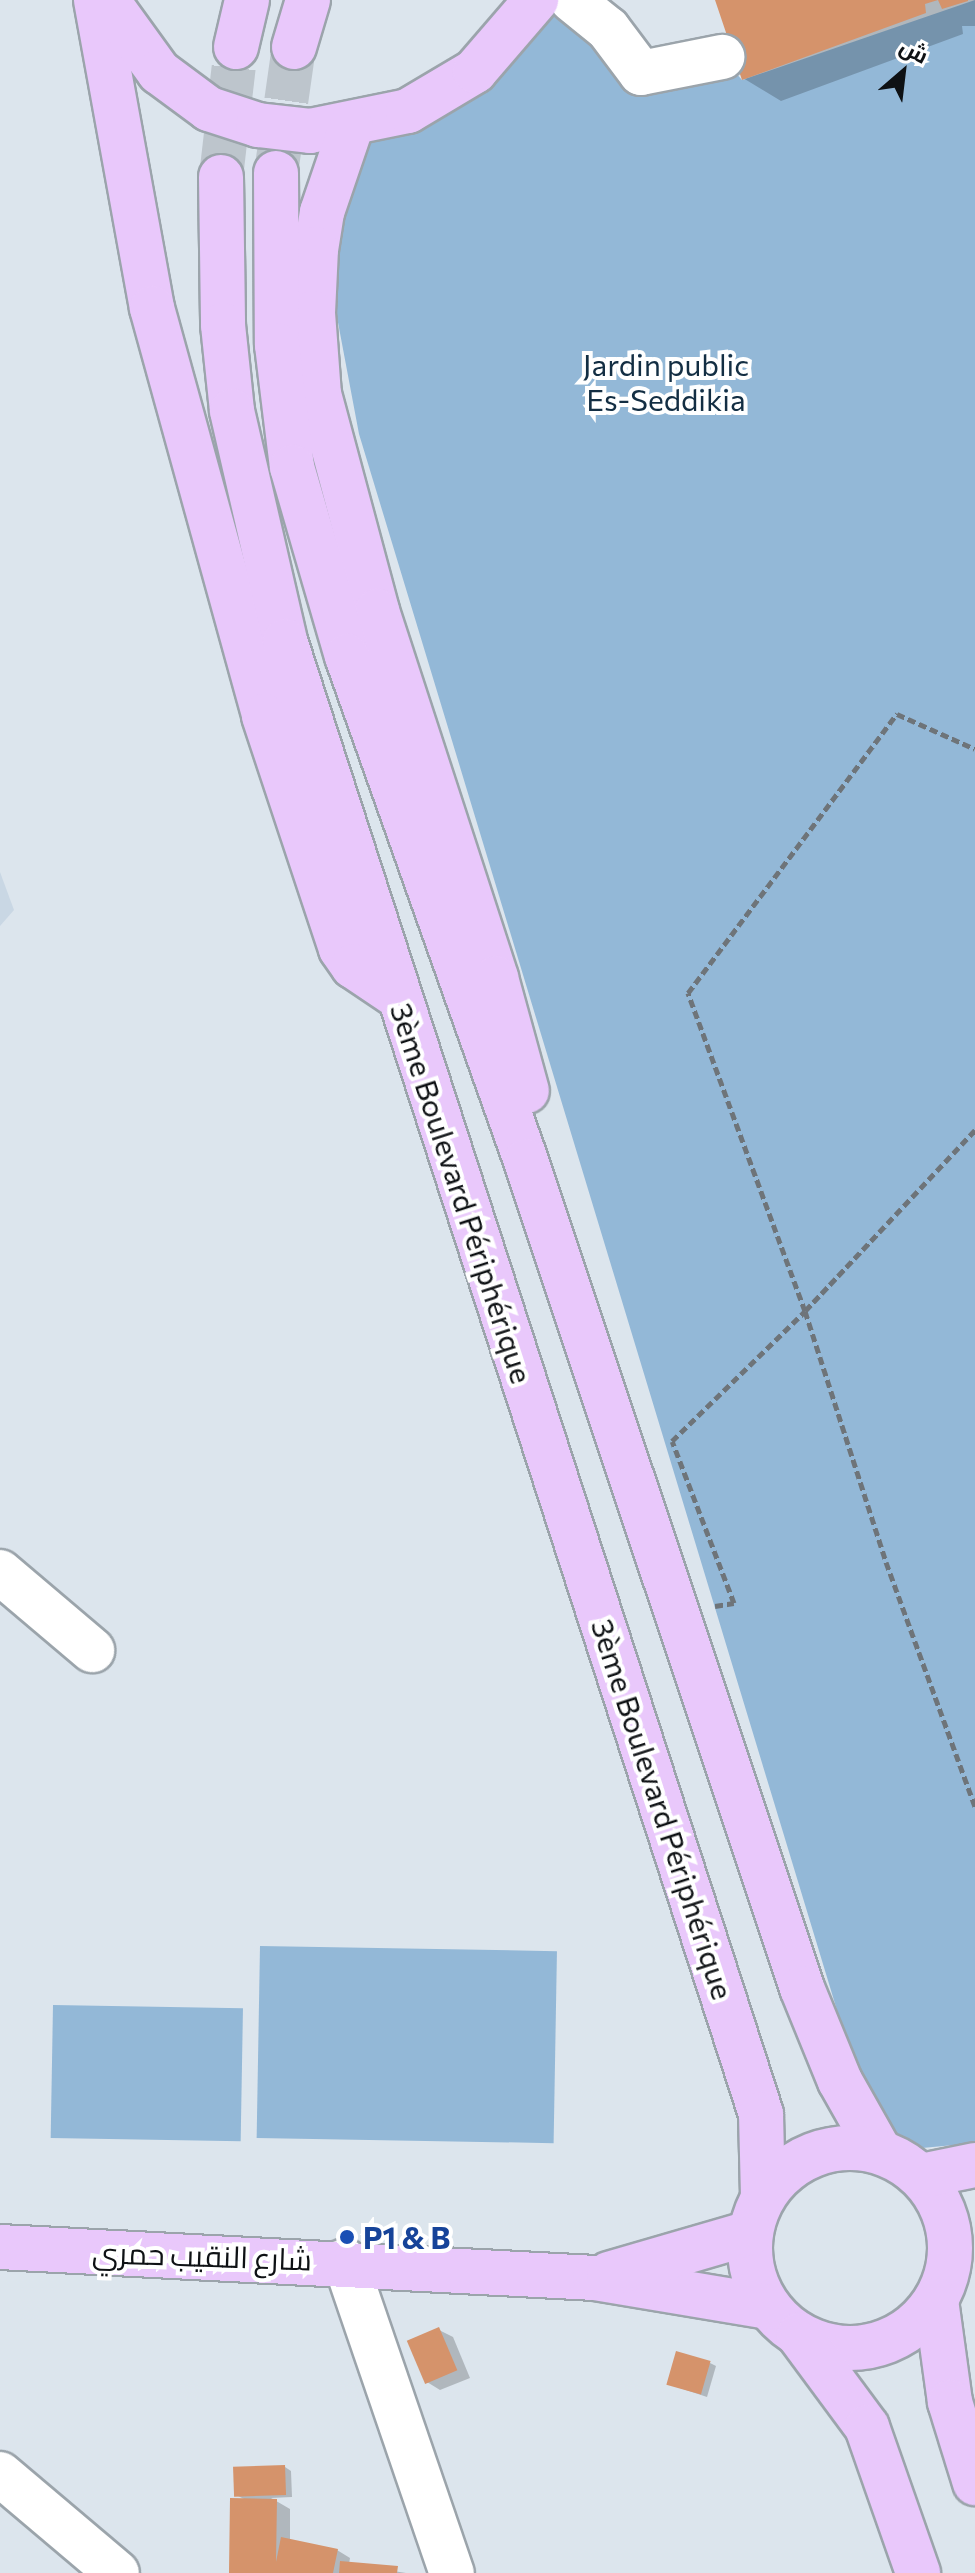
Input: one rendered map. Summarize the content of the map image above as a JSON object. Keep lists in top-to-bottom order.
{
  "streets": {
    "main road": ["3ème Boulevard Périphérique", "شارع النقيب حمري"]
  },
  "crossings": [
    ["3ème Boulevard Périphérique", "شارع النقيب حمري"]
  ],
  "parks": ["Jardin public Es-Seddikia"],
  "places": ["P1 & B"],
  "north": "top right"
}
